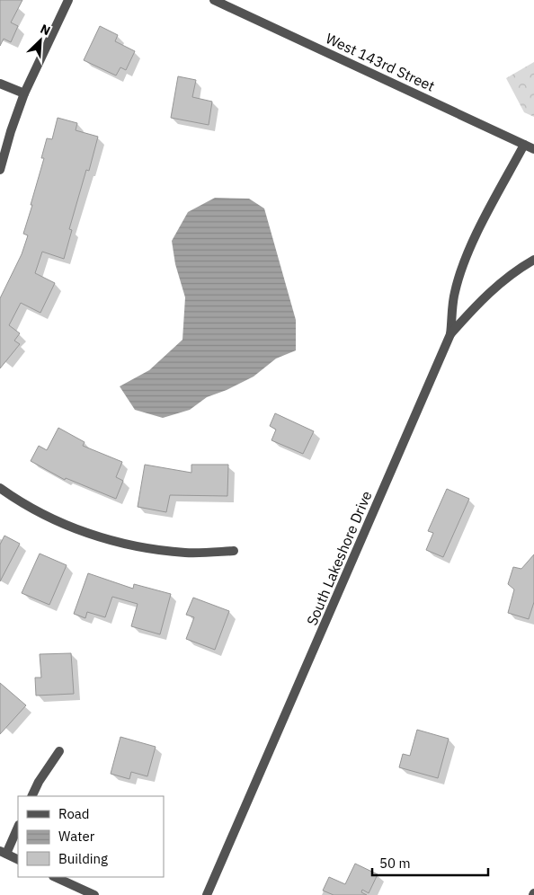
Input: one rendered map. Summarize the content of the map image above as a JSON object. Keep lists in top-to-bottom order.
{
  "streets": {
    "street": ["West 143rd Street", "South Lakeshore Drive"]
  },
  "legend": ["Road", "Water", "Building"],
  "scale_bar": "50 m",
  "north": "top right"
}
